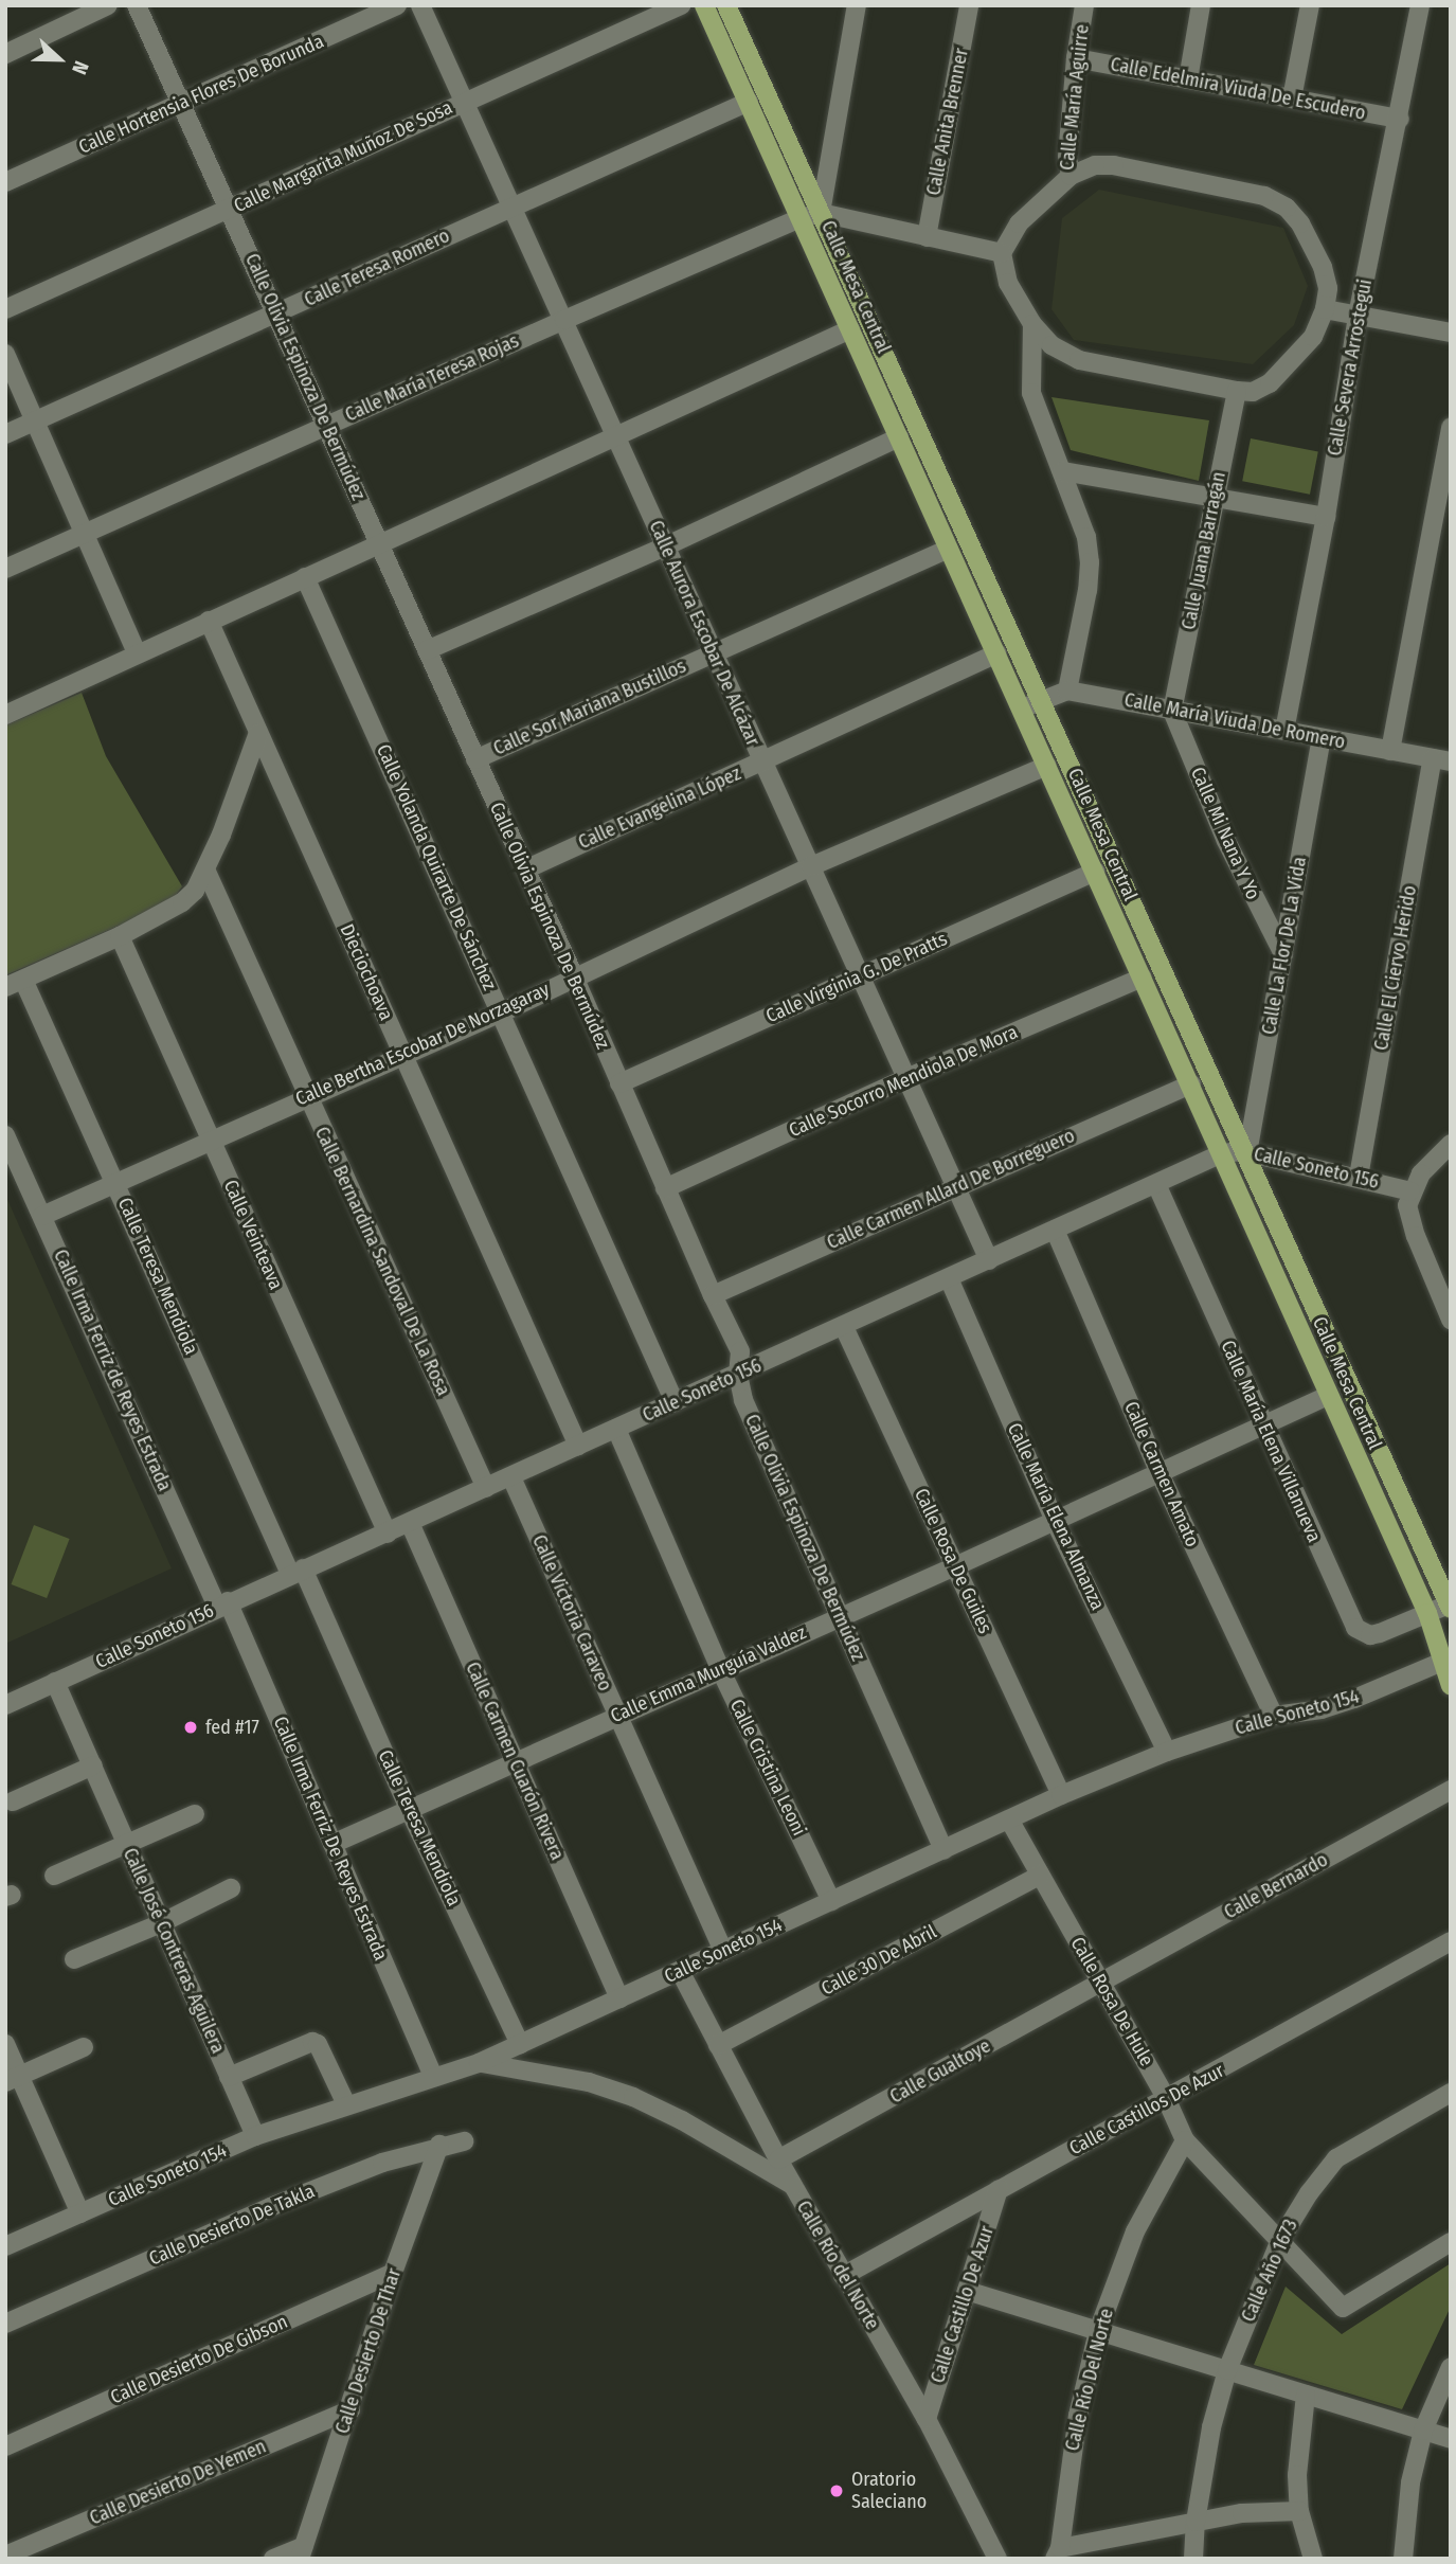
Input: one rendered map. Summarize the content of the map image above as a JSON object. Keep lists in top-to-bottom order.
{
  "streets": {
    "main road": ["Calle Mesa Central"],
    "street": [
      "Calle Edelmira Viuda De Escudero",
      "Calle Hortensia Flores De Borunda",
      "Calle María Aguirre",
      "Calle Anita Brenner",
      "Calle Margarita Muñoz De Sosa",
      "Calle Teresa Romero",
      "Calle Severa Arrostegui",
      "Calle Olivia Espinoza De Bermúdez",
      "Calle María Teresa Rojas",
      "Calle Juana Barragán",
      "Calle Aurora Escobar De Alcázar",
      "Calle Sor Mariana Bustillos",
      "Calle María Viuda De Romero",
      "Calle Evangelina López",
      "Calle Mi Nana Y Yo",
      "Calle Yolanda Quirarte De Sánchez",
      "Calle La Flor De La Vida",
      "Calle El Ciervo Herido",
      "Dieciochoava",
      "Calle Virginia G. De Pratts",
      "Calle Bertha Escobar De Norzagaray",
      "Calle Socorro Mendiola De Mora",
      "Calle Soneto 156",
      "Calle Carmen Allard De Borreguero",
      "Calle Veinteava",
      "Calle Bernardina Sandoval De La Rosa",
      "Calle Teresa Mendiola",
      "Calle Irma Ferriz de Reyes Estrada",
      "Calle María Elena Villanueva",
      "Calle Carmen Amato",
      "Calle María Elena Almanza",
      "Calle Rosa De Guiles",
      "Calle Victoria Caraveo",
      "Calle Emma Murguía Valdez",
      "Calle Soneto 154",
      "Calle Carmen Cuarón Rivera",
      "Calle Cristina Leoni",
      "Calle Irma Ferriz De Reyes Estrada",
      "Calle Bernardo",
      "Calle José Contreras Aguilera",
      "Calle 30 De Abril",
      "Calle Rosa De Hule",
      "Calle Gualtoye",
      "Calle Castillos De Azur",
      "Calle Desierto De Takla",
      "Calle Río del Norte",
      "Calle Año 1673",
      "Calle Castillo De Azur",
      "Calle Desierto De Thar",
      "Calle Desierto De Gibson",
      "Calle Río Del Norte",
      "Calle Desierto De Yemen"
    ]
  },
  "crossings": [
    ["Calle Edelmira Viuda De Escudero", "Calle María Aguirre"],
    ["Calle Edelmira Viuda De Escudero", "Calle Severa Arrostegui"],
    ["Calle Hortensia Flores De Borunda", "Calle Olivia Espinoza De Bermúdez"],
    ["Calle Margarita Muñoz De Sosa", "Calle Olivia Espinoza De Bermúdez"],
    ["Calle Margarita Muñoz De Sosa", "Calle Aurora Escobar De Alcázar"],
    ["Calle Teresa Romero", "Calle Mesa Central"],
    ["Calle Teresa Romero", "Calle Olivia Espinoza De Bermúdez"],
    ["Calle Teresa Romero", "Calle Aurora Escobar De Alcázar"],
    ["Calle Mesa Central", "Calle María Teresa Rojas"],
    ["Calle Mesa Central", "Calle Sor Mariana Bustillos"],
    ["Calle Mesa Central", "Calle María Viuda De Romero"],
    ["Calle Mesa Central", "Calle Evangelina López"],
    ["Calle Mesa Central", "Calle La Flor De La Vida"],
    ["Calle Mesa Central", "Calle Virginia G. De Pratts"],
    ["Calle Mesa Central", "Calle Bertha Escobar De Norzagaray"],
    ["Calle Mesa Central", "Calle Socorro Mendiola De Mora"],
    ["Calle Mesa Central", "Calle Soneto 156"],
    ["Calle Mesa Central", "Calle Carmen Allard De Borreguero"],
    ["Calle Mesa Central", "Calle María Elena Villanueva"],
    ["Calle Mesa Central", "Calle Emma Murguía Valdez"],
    ["Calle Mesa Central", "Calle Soneto 154"],
    ["Calle Severa Arrostegui", "Calle María Viuda De Romero"],
    ["Calle Olivia Espinoza De Bermúdez", "Calle María Teresa Rojas"],
    ["Calle Olivia Espinoza De Bermúdez", "Calle Sor Mariana Bustillos"],
    ["Calle Olivia Espinoza De Bermúdez", "Calle Evangelina López"],
    ["Calle Olivia Espinoza De Bermúdez", "Calle Virginia G. De Pratts"],
    ["Calle Olivia Espinoza De Bermúdez", "Calle Bertha Escobar De Norzagaray"],
    ["Calle Olivia Espinoza De Bermúdez", "Calle Socorro Mendiola De Mora"],
    ["Calle Olivia Espinoza De Bermúdez", "Calle Soneto 156"],
    ["Calle Olivia Espinoza De Bermúdez", "Calle Carmen Allard De Borreguero"],
    ["Calle Olivia Espinoza De Bermúdez", "Calle Emma Murguía Valdez"],
    ["Calle Olivia Espinoza De Bermúdez", "Calle Soneto 154"],
    ["Calle María Teresa Rojas", "Calle Aurora Escobar De Alcázar"],
    ["Calle Juana Barragán", "Calle María Viuda De Romero"],
    ["Calle Juana Barragán", "Calle Mi Nana Y Yo"],
    ["Calle Aurora Escobar De Alcázar", "Calle Sor Mariana Bustillos"],
    ["Calle Aurora Escobar De Alcázar", "Calle Evangelina López"],
    ["Calle Aurora Escobar De Alcázar", "Calle Virginia G. De Pratts"],
    ["Calle Aurora Escobar De Alcázar", "Calle Bertha Escobar De Norzagaray"],
    ["Calle Aurora Escobar De Alcázar", "Calle Socorro Mendiola De Mora"],
    ["Calle Aurora Escobar De Alcázar", "Calle Soneto 156"],
    ["Calle Aurora Escobar De Alcázar", "Calle Carmen Allard De Borreguero"],
    ["Calle María Viuda De Romero", "Calle Mi Nana Y Yo"],
    ["Calle María Viuda De Romero", "Calle La Flor De La Vida"],
    ["Calle María Viuda De Romero", "Calle El Ciervo Herido"],
    ["Calle Mi Nana Y Yo", "Calle La Flor De La Vida"],
    ["Calle Yolanda Quirarte De Sánchez", "Calle Bertha Escobar De Norzagaray"],
    ["Calle Yolanda Quirarte De Sánchez", "Calle Soneto 156"],
    ["Calle La Flor De La Vida", "Calle Soneto 156"],
    ["Calle El Ciervo Herido", "Calle Soneto 156"],
    ["Dieciochoava", "Calle Bertha Escobar De Norzagaray"],
    ["Dieciochoava", "Calle Soneto 156"],
    ["Calle Bertha Escobar De Norzagaray", "Calle Veinteava"],
    ["Calle Bertha Escobar De Norzagaray", "Calle Bernardina Sandoval De La Rosa"],
    ["Calle Bertha Escobar De Norzagaray", "Calle Teresa Mendiola"],
    ["Calle Bertha Escobar De Norzagaray", "Calle Irma Ferriz de Reyes Estrada"],
    ["Calle Soneto 156", "Calle Veinteava"],
    ["Calle Soneto 156", "Calle Bernardina Sandoval De La Rosa"],
    ["Calle Soneto 156", "Calle Teresa Mendiola"],
    ["Calle Soneto 156", "Calle Irma Ferriz de Reyes Estrada"],
    ["Calle Soneto 156", "Calle María Elena Villanueva"],
    ["Calle Soneto 156", "Calle Carmen Amato"],
    ["Calle Soneto 156", "Calle María Elena Almanza"],
    ["Calle Soneto 156", "Calle Rosa De Guiles"],
    ["Calle Soneto 156", "Calle Victoria Caraveo"],
    ["Calle Soneto 156", "Calle Carmen Cuarón Rivera"],
    ["Calle Soneto 156", "Calle Cristina Leoni"],
    ["Calle Soneto 156", "Calle Irma Ferriz De Reyes Estrada"],
    ["Calle Soneto 156", "Calle José Contreras Aguilera"],
    ["Calle Teresa Mendiola", "Calle Emma Murguía Valdez"],
    ["Calle Teresa Mendiola", "Calle Soneto 154"],
    ["Calle Irma Ferriz de Reyes Estrada", "Calle Irma Ferriz De Reyes Estrada"],
    ["Calle María Elena Villanueva", "Calle Emma Murguía Valdez"],
    ["Calle Carmen Amato", "Calle Emma Murguía Valdez"],
    ["Calle Carmen Amato", "Calle Soneto 154"],
    ["Calle María Elena Almanza", "Calle Emma Murguía Valdez"],
    ["Calle María Elena Almanza", "Calle Soneto 154"],
    ["Calle Rosa De Guiles", "Calle Emma Murguía Valdez"],
    ["Calle Rosa De Guiles", "Calle Soneto 154"],
    ["Calle Victoria Caraveo", "Calle Emma Murguía Valdez"],
    ["Calle Victoria Caraveo", "Calle Soneto 154"],
    ["Calle Emma Murguía Valdez", "Calle Carmen Cuarón Rivera"],
    ["Calle Emma Murguía Valdez", "Calle Cristina Leoni"],
    ["Calle Emma Murguía Valdez", "Calle Irma Ferriz De Reyes Estrada"],
    ["Calle Soneto 154", "Calle Carmen Cuarón Rivera"],
    ["Calle Soneto 154", "Calle Cristina Leoni"],
    ["Calle Soneto 154", "Calle Irma Ferriz De Reyes Estrada"],
    ["Calle Soneto 154", "Calle José Contreras Aguilera"],
    ["Calle Soneto 154", "Calle Rosa De Hule"],
    ["Calle Soneto 154", "Calle Río del Norte"],
    ["Calle Bernardo", "Calle Rosa De Hule"],
    ["Calle Bernardo", "Calle Gualtoye"],
    ["Calle 30 De Abril", "Calle Rosa De Hule"],
    ["Calle 30 De Abril", "Calle Río del Norte"],
    ["Calle Rosa De Hule", "Calle Gualtoye"],
    ["Calle Rosa De Hule", "Calle Castillos De Azur"],
    ["Calle Rosa De Hule", "Calle Año 1673"],
    ["Calle Rosa De Hule", "Calle Río Del Norte"],
    ["Calle Gualtoye", "Calle Río del Norte"],
    ["Calle Castillos De Azur", "Calle Río del Norte"],
    ["Calle Castillos De Azur", "Calle Castillo De Azur"],
    ["Calle Desierto De Takla", "Calle Desierto De Thar"],
    ["Calle Río del Norte", "Calle Castillo De Azur"],
    ["Calle Año 1673", "Calle Río Del Norte"],
    ["Calle Desierto De Thar", "Calle Desierto De Gibson"],
    ["Calle Desierto De Thar", "Calle Desierto De Yemen"]
  ],
  "places": ["fed #17", "Oratorio Saleciano"],
  "north": "right"
}
